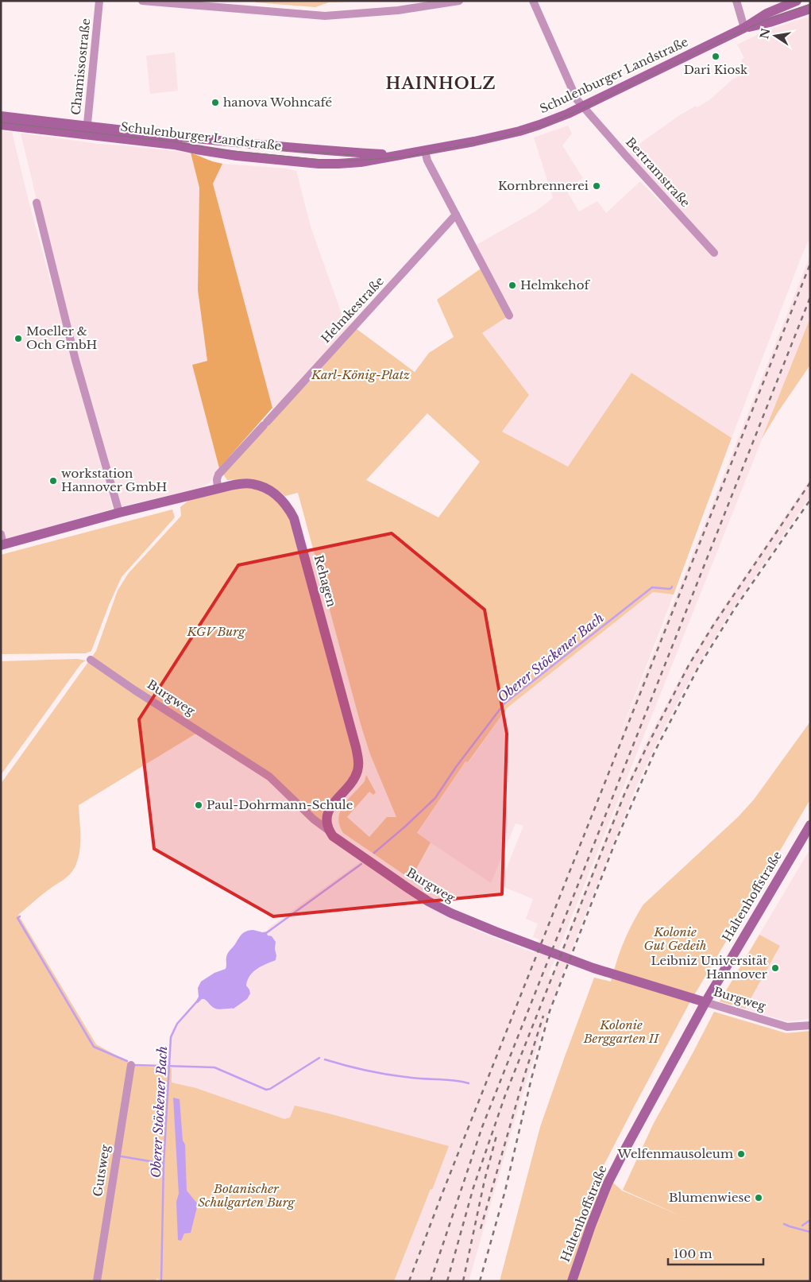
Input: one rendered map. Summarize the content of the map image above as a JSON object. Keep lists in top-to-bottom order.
{
  "streets": {
    "street": [
      "Chamissostraße",
      "Schulenburger Landstraße",
      "Bertramstraße",
      "Helmkestraße",
      "Rehagen",
      "Burgweg",
      "Haltenhoffstraße",
      "Gutsweg"
    ]
  },
  "crossings": [
    ["Chamissostraße", "Schulenburger Landstraße"],
    ["Schulenburger Landstraße", "Bertramstraße"],
    ["Helmkestraße", "Rehagen"],
    ["Rehagen", "Burgweg"],
    ["Burgweg", "Haltenhoffstraße"]
  ],
  "districts": ["HAINHOLZ"],
  "water": ["Oberer Stöckener Bach"],
  "parks": [
    "Karl-König-Platz",
    "KGV Burg",
    "Kolonie Gut Gedeih",
    "Kolonie Berggarten II",
    "Botanischer Schulgarten Burg"
  ],
  "places": [
    "Dari Kiosk",
    "hanova Wohncafé",
    "Kornbrennerei",
    "Helmkehof",
    "Moeller & Och GmbH",
    "workstation Hannover GmbH",
    "Paul-Dohrmann-Schule",
    "Leibniz Universität Hannover",
    "Welfenmausoleum",
    "Blumenwiese"
  ],
  "scale_bar": "100 m",
  "north": "left"
}
